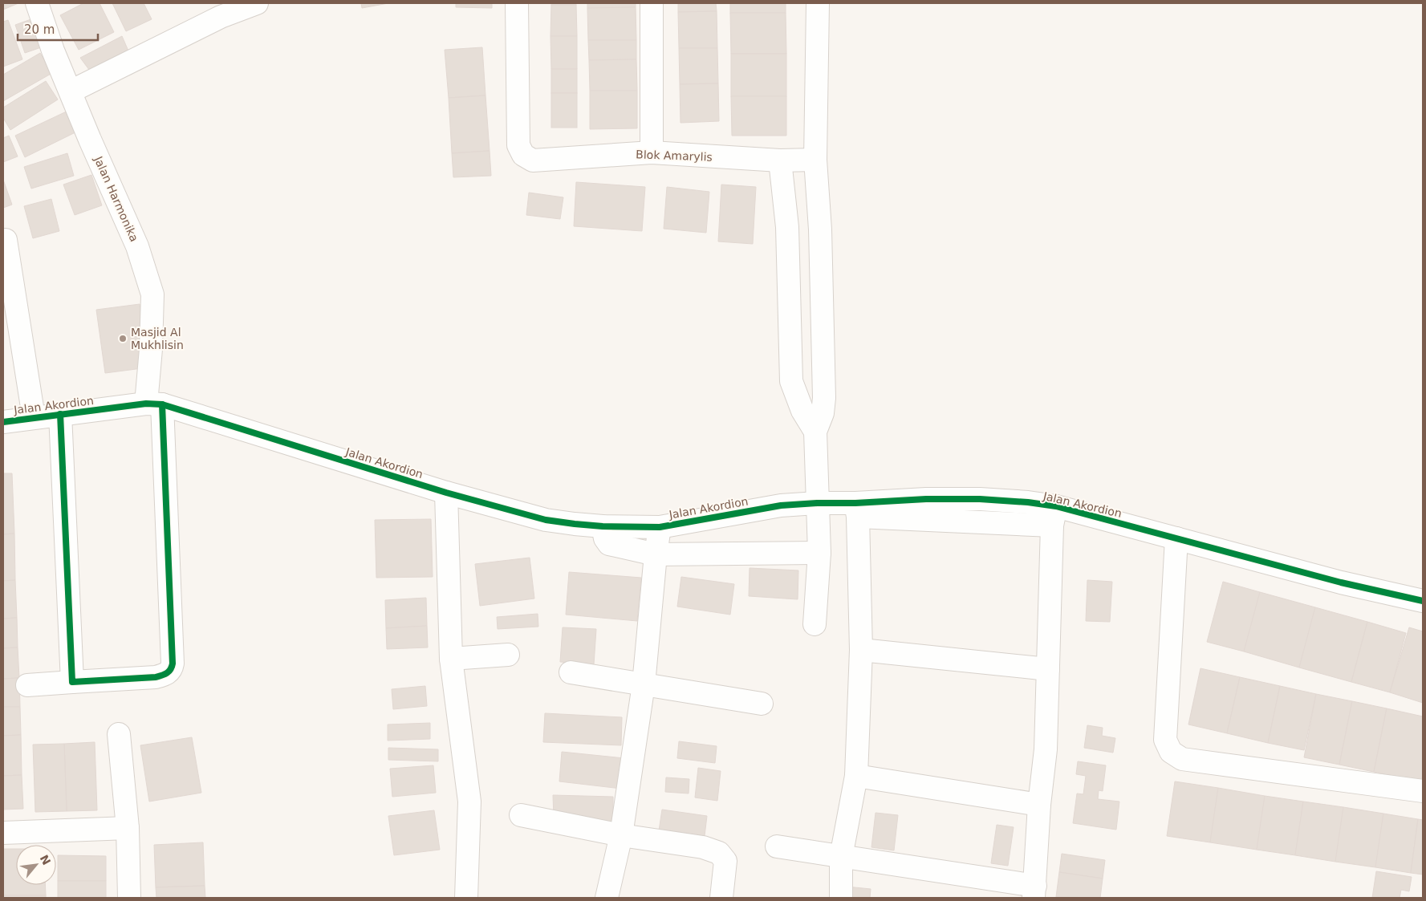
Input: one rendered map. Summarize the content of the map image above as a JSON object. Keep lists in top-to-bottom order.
{
  "streets": {
    "street": ["Blok Amarylis", "Jalan Harmonika", "Jalan Akordion"]
  },
  "crossings": [
    ["Jalan Harmonika", "Jalan Akordion"]
  ],
  "places": ["Masjid Al Mukhlisin"],
  "scale_bar": "20 m",
  "north": "top right"
}
